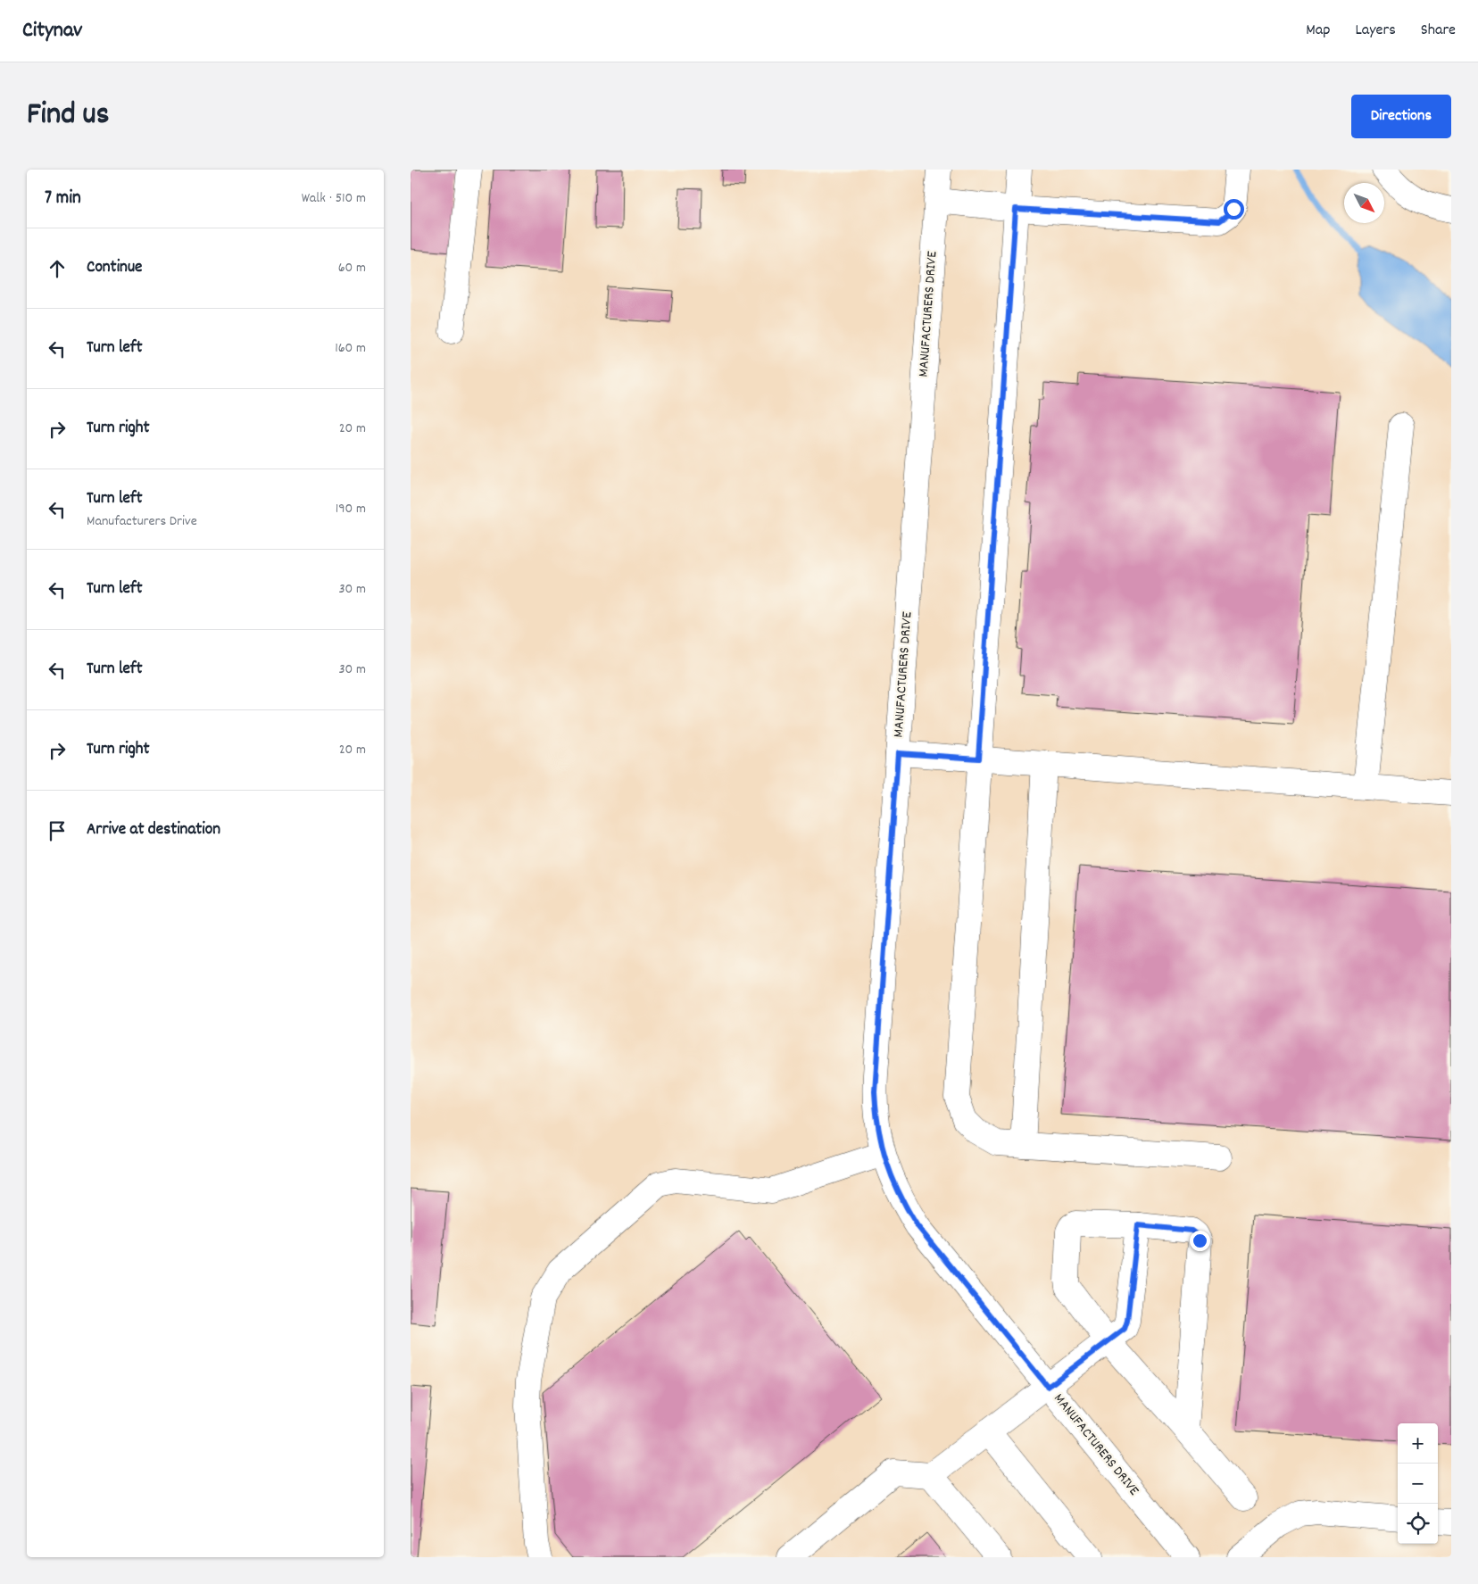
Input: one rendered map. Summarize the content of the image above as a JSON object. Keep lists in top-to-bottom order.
{
  "streets": {
    "street": ["MANUFACTURERS DRIVE"]
  },
  "north": "bottom right",
  "page": {
    "header": "Citynav",
    "nav": ["Map", "Layers", "Share"],
    "title": "Find us",
    "buttons": "Directions",
    "heading": ["7 min", "Walk · 510 m"],
    "list": [
      ["Continue", "60 m"],
      ["Turn left", "160 m"],
      ["Turn right", "20 m"],
      ["Turn left", "Manufacturers Drive", "190 m"],
      ["Turn left", "30 m"],
      ["Turn left", "30 m"],
      ["Turn right", "20 m"],
      "Arrive at destination"
    ],
    "map_buttons": ["+", "−"]
  }
}
